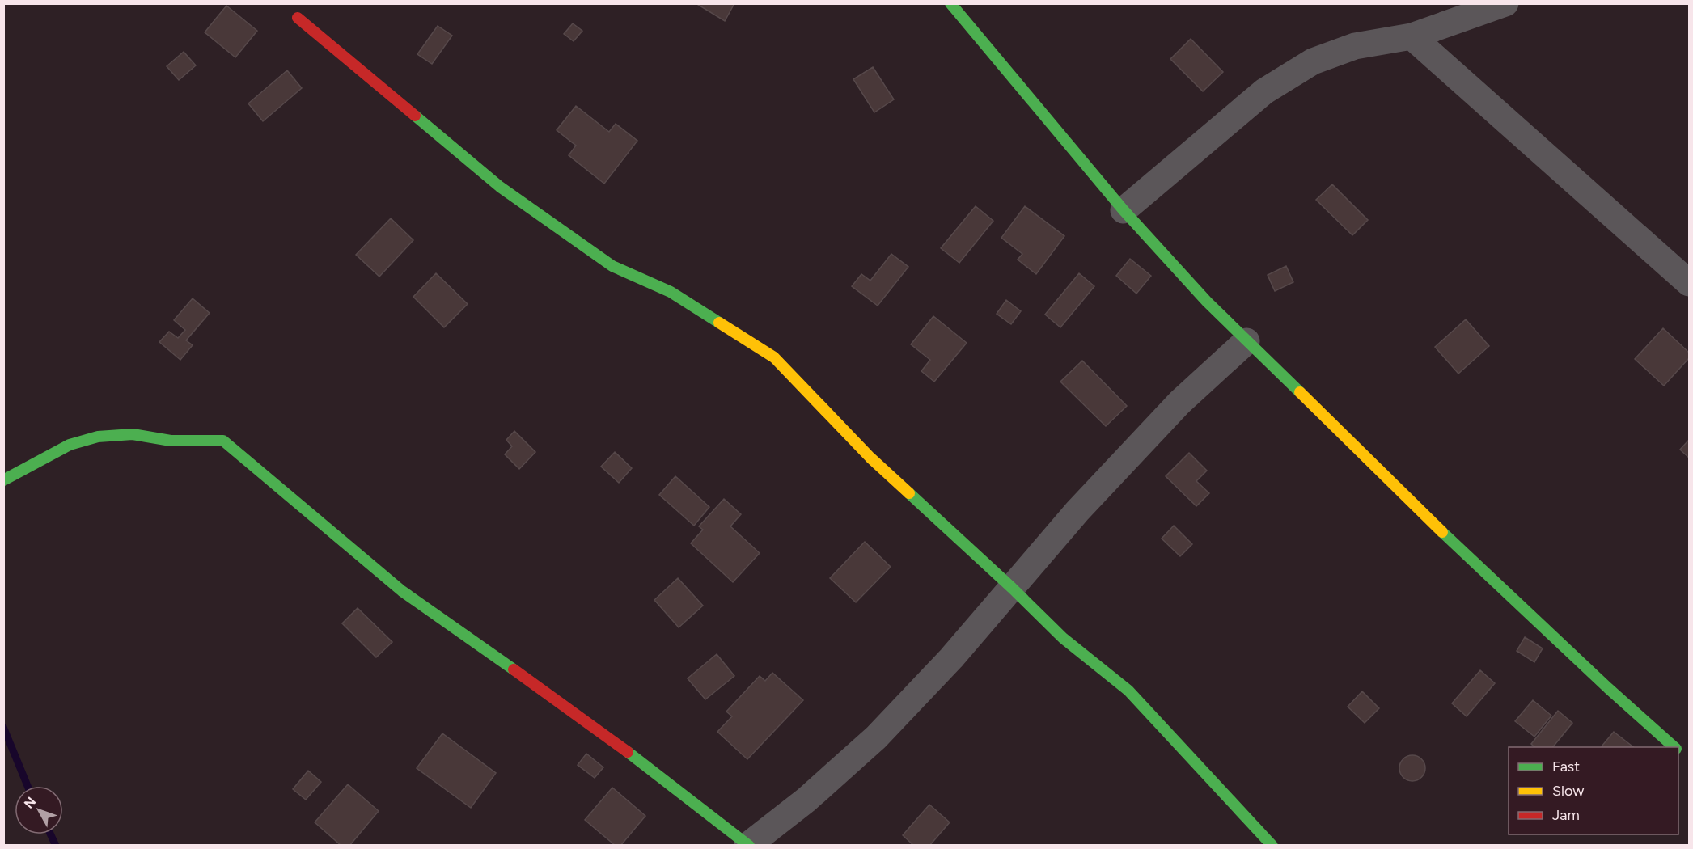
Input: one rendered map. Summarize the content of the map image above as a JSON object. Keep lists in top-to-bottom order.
{
  "legend": ["Fast", "Slow", "Jam"],
  "north": "top left"
}
